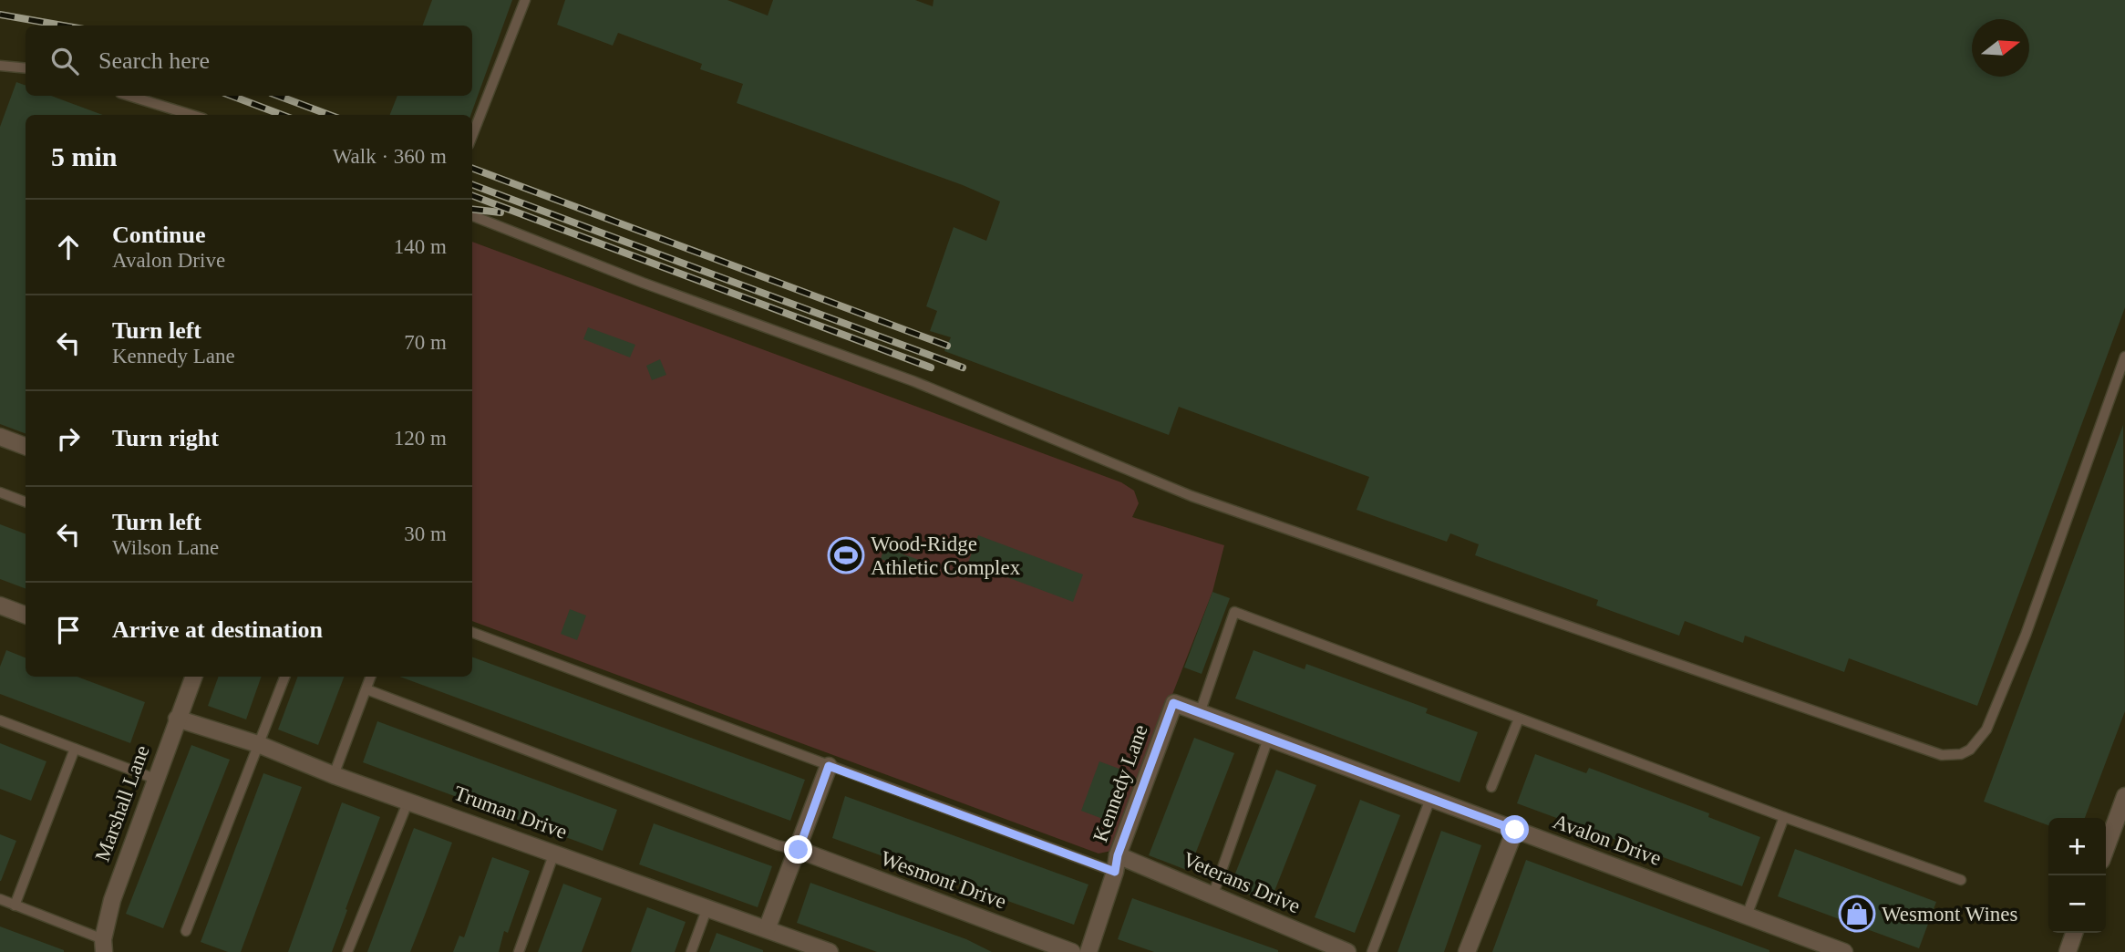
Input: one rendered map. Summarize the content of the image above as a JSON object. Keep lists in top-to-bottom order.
{
  "streets": {
    "street": [
      "Kennedy Lane",
      "Marshall Lane",
      "Truman Drive",
      "Avalon Drive",
      "Wesmont Drive",
      "Veterans Drive"
    ]
  },
  "crossings": [
    ["Kennedy Lane", "Avalon Drive"],
    ["Kennedy Lane", "Veterans Drive"],
    ["Marshall Lane", "Truman Drive"]
  ],
  "places": {
    "sports": ["Wood-Ridge Athletic Complex"],
    "shop": ["Wesmont Wines"]
  },
  "north": "right",
  "page": {
    "search": "Search here",
    "heading": ["5 min", "Walk · 360 m"],
    "list": [
      ["Continue", "Avalon Drive", "140 m"],
      ["Turn left", "Kennedy Lane", "70 m"],
      ["Turn right", "120 m"],
      ["Turn left", "Wilson Lane", "30 m"],
      "Arrive at destination"
    ],
    "map_buttons": ["+", "−"]
  }
}
